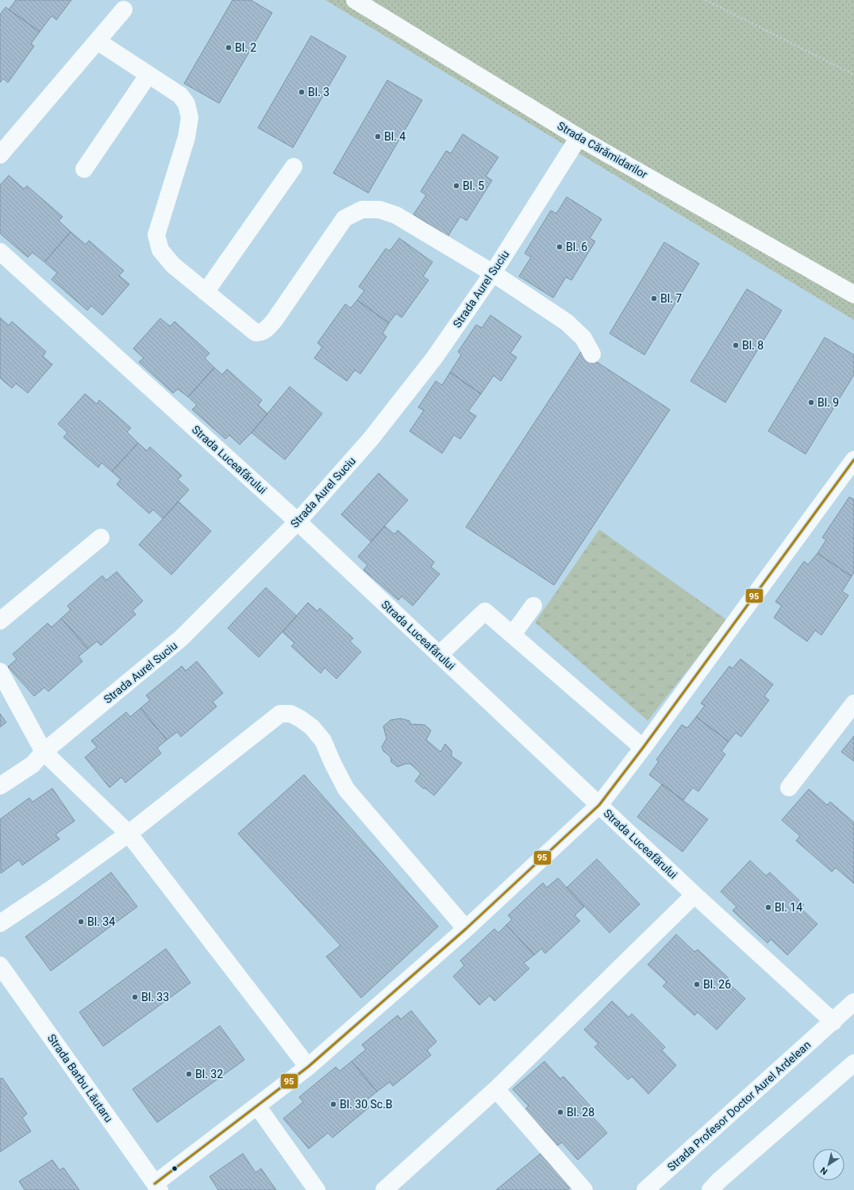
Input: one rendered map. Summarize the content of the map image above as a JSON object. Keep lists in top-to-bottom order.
{
  "streets": {
    "street": [
      "Strada Cărămidarilor",
      "Strada Aurel Suciu",
      "Strada Luceafărului",
      "Strada Barbu Lăutaru",
      "Strada Profesor Doctor Aurel Ardelean"
    ]
  },
  "crossings": [
    ["Strada Cărămidarilor", "Strada Aurel Suciu"],
    ["Strada Aurel Suciu", "Strada Luceafărului"],
    ["Strada Luceafărului", "Strada Profesor Doctor Aurel Ardelean"]
  ],
  "places": [
    "Bl. 2",
    "Bl. 3",
    "Bl. 4",
    "Bl. 5",
    "Bl. 6",
    "Bl. 7",
    "Bl. 8",
    "Bl. 9",
    "Bl. 14",
    "Bl. 34",
    "Bl. 26",
    "Bl. 33",
    "Bl. 32",
    "Bl. 30 Sc.B",
    "Bl. 28"
  ],
  "lines": ["transit line 95"],
  "north": "bottom left"
}
